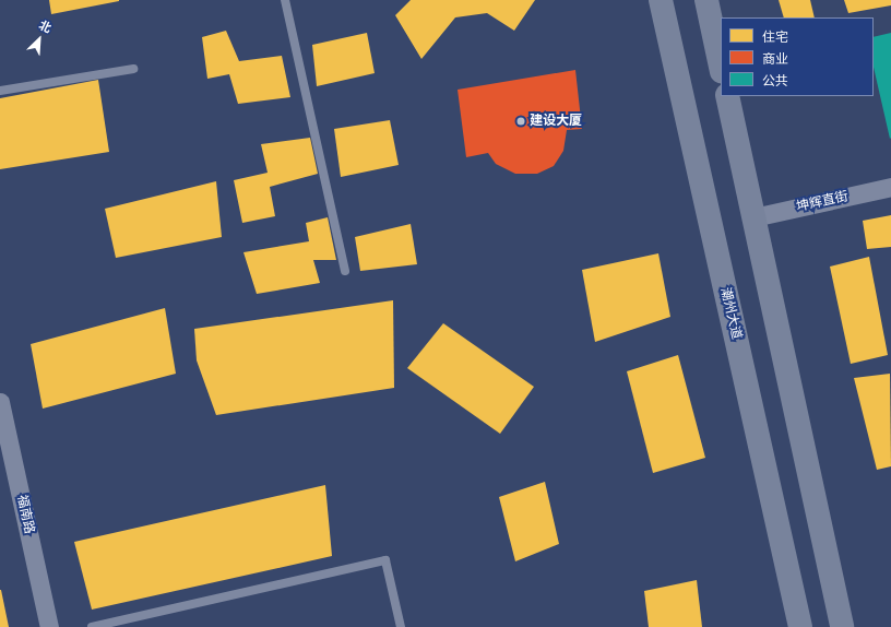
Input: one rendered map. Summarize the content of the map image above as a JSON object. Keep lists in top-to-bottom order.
{
  "streets": {
    "highway": ["潮州大道"],
    "street": ["坤辉直街", "福南路"]
  },
  "places": ["建设大厦"],
  "legend": ["住宅", "商业", "公共"],
  "north": "top right"
}
